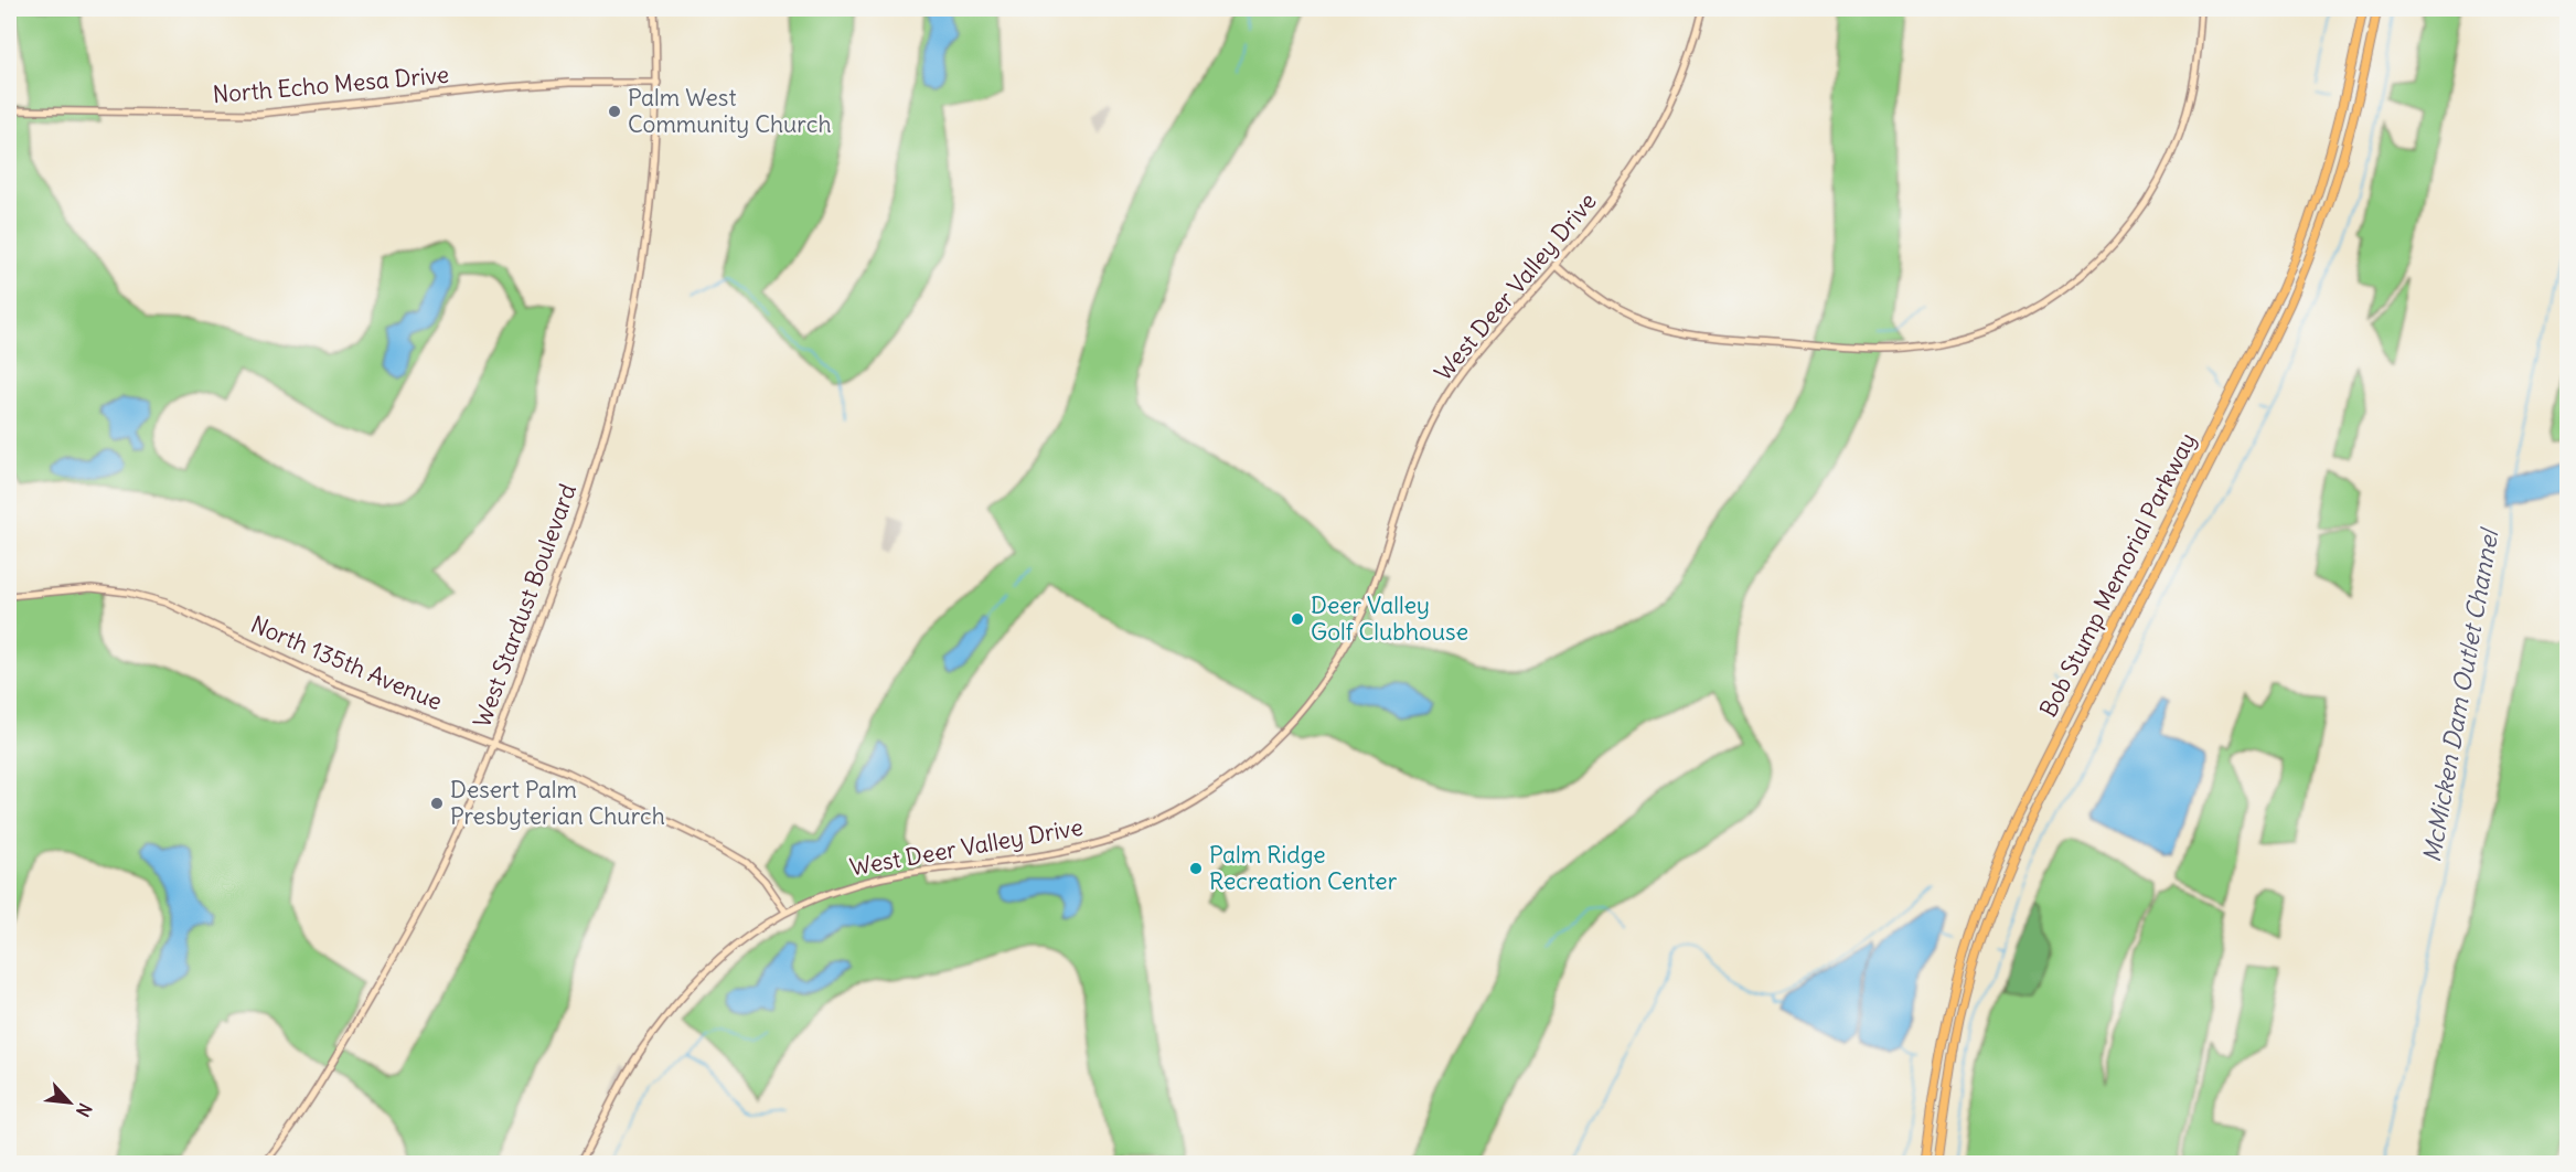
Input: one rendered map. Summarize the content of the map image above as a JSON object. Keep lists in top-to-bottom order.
{
  "streets": {
    "highway": ["Bob Stump Memorial Parkway"],
    "street": [
      "North Echo Mesa Drive",
      "West Deer Valley Drive",
      "West Stardust Boulevard",
      "North 135th Avenue"
    ]
  },
  "crossings": [
    ["North Echo Mesa Drive", "West Stardust Boulevard"],
    ["West Deer Valley Drive", "North 135th Avenue"],
    ["West Stardust Boulevard", "North 135th Avenue"]
  ],
  "water": ["McMicken Dam Outlet Channel"],
  "places": [
    "Palm West Community Church",
    "Deer Valley Golf Clubhouse",
    "Desert Palm Presbyterian Church",
    "Palm Ridge Recreation Center"
  ],
  "north": "bottom right"
}
